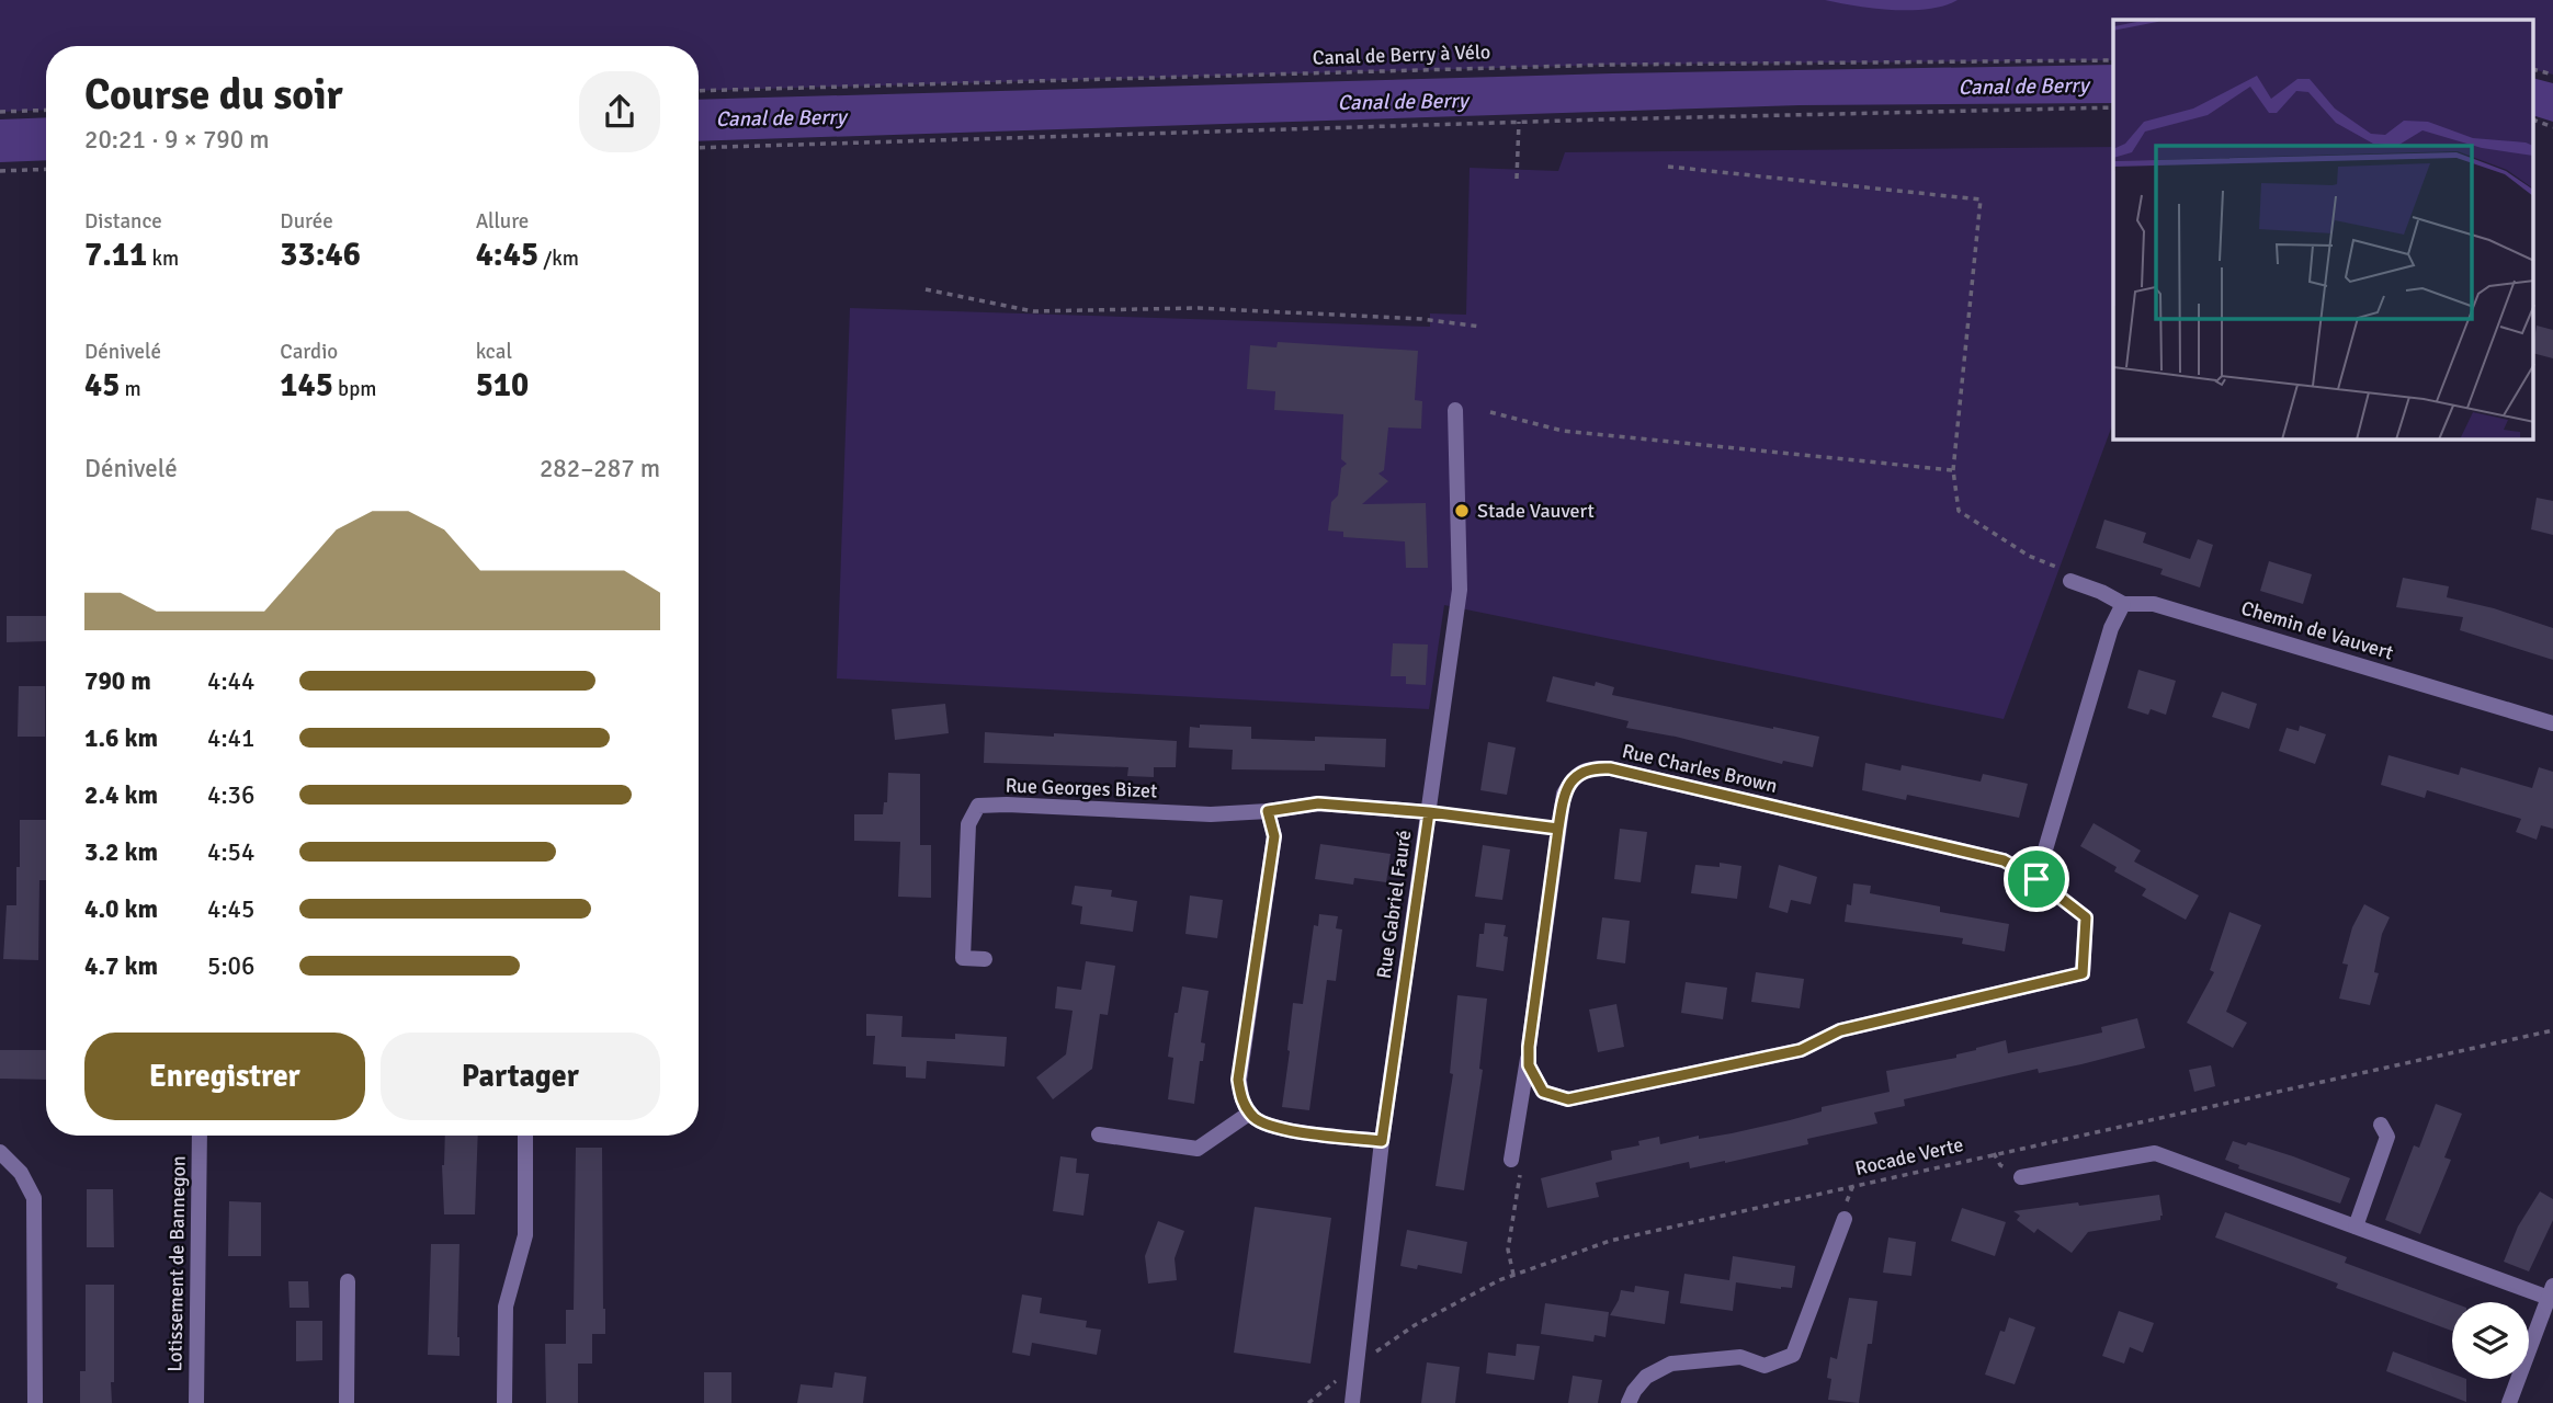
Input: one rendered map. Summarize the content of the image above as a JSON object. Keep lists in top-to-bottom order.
{
  "streets": {
    "street": [
      "Chemin de Vauvert",
      "Rue Charles Brown",
      "Rue Georges Bizet",
      "Rue Gabriel Fauré",
      "Lotissement de Bannegon"
    ],
    "path": ["Canal de Berry à Vélo", "Rocade Verte"]
  },
  "crossings": [
    ["Rue Georges Bizet", "Rue Gabriel Fauré"],
    ["Rue Gabriel Fauré", "Rocade Verte"]
  ],
  "water": ["Canal de Berry"],
  "places": ["Stade Vauvert"],
  "page": {
    "heading": ["Course du soir", "20:21 · 9 × 790 m"],
    "stats": [
      ["Distance", "7.11 km"],
      ["Durée", "33:46"],
      ["Allure", "4:45 /km"],
      ["Dénivelé", "45 m"],
      ["Cardio", "145 bpm"],
      ["kcal", "510"]
    ],
    "chart": ["Dénivelé", "282–287 m"],
    "list": [
      {
        "name": "790 m",
        "note": "4:44"
      },
      {
        "name": "1.6 km",
        "note": "4:41"
      },
      {
        "name": "2.4 km",
        "note": "4:36"
      },
      {
        "name": "3.2 km",
        "note": "4:54"
      },
      {
        "name": "4.0 km",
        "note": "4:45"
      },
      {
        "name": "4.7 km",
        "note": "5:06"
      }
    ],
    "buttons": ["Enregistrer", "Partager"]
  }
}
